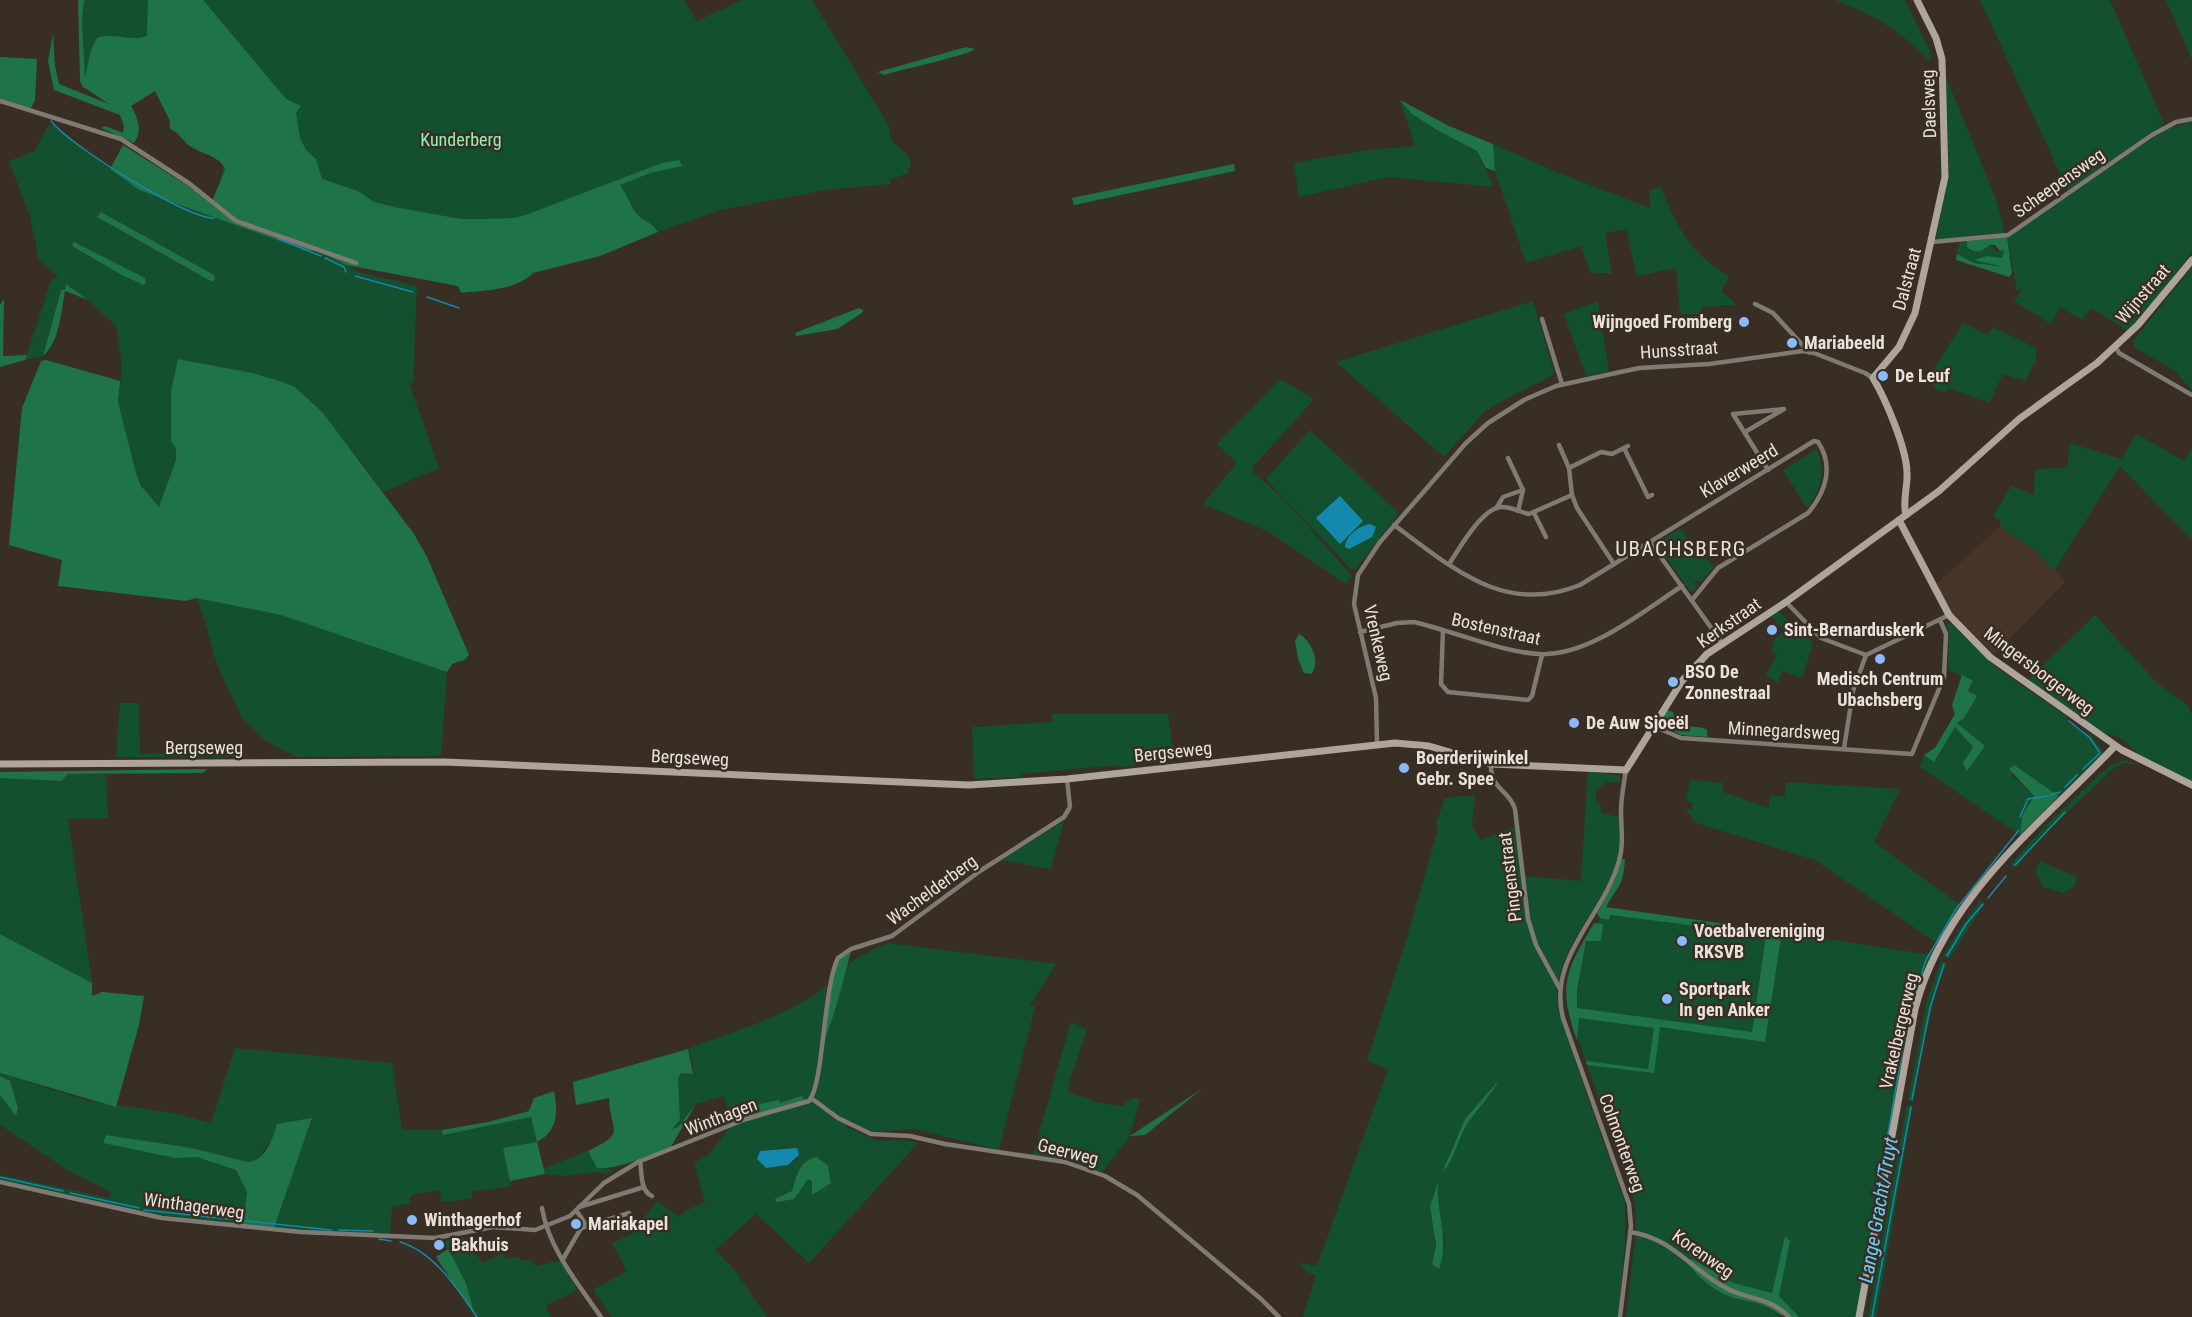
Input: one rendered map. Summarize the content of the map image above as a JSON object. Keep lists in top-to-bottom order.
{
  "streets": {
    "street": [
      "Daelsweg",
      "Scheepensweg",
      "Dalstraat",
      "Wijnstraat",
      "Hunsstraat",
      "Klaverweerd",
      "Kerkstraat",
      "Bostenstraat",
      "Vrenkeweg",
      "Mingersborgerweg",
      "Minnegardsweg",
      "Bergseweg",
      "Pingenstraat",
      "Wachelderberg",
      "Vrakelbergerweg",
      "Winthagen",
      "Colmonterweg",
      "Geerweg",
      "Winthagerweg",
      "Korenweg"
    ]
  },
  "crossings": [
    ["Daelsweg", "Dalstraat"],
    ["Scheepensweg", "Dalstraat"],
    ["Dalstraat", "Hunsstraat"],
    ["Wijnstraat", "Kerkstraat"],
    ["Hunsstraat", "Klaverweerd"],
    ["Hunsstraat", "Vrenkeweg"],
    ["Klaverweerd", "Vrenkeweg"],
    ["Kerkstraat", "Mingersborgerweg"],
    ["Kerkstraat", "Minnegardsweg"],
    ["Kerkstraat", "Bergseweg"],
    ["Kerkstraat", "Pingenstraat"],
    ["Kerkstraat", "Colmonterweg"],
    ["Bostenstraat", "Vrenkeweg"],
    ["Vrenkeweg", "Bergseweg"],
    ["Mingersborgerweg", "Vrakelbergerweg"],
    ["Bergseweg", "Pingenstraat"],
    ["Bergseweg", "Wachelderberg"],
    ["Wachelderberg", "Winthagen"],
    ["Wachelderberg", "Geerweg"],
    ["Winthagen", "Geerweg"],
    ["Winthagen", "Winthagerweg"],
    ["Colmonterweg", "Korenweg"]
  ],
  "districts": ["UBACHSBERG"],
  "water": ["Lange Gracht/Truyt"],
  "parks": ["Kunderberg"],
  "places": [
    "Wijngoed Fromberg",
    "Mariabeeld",
    "De Leuf",
    "Sint-Bernarduskerk",
    "Medisch Centrum Ubachsberg",
    "BSO De Zonnestraal",
    "De Auw Sjoeël",
    "Boerderijwinkel Gebr. Spee",
    "Voetbalvereniging RKSVB",
    "Sportpark In gen Anker",
    "Winthagerhof",
    "Mariakapel",
    "Bakhuis"
  ]
}
